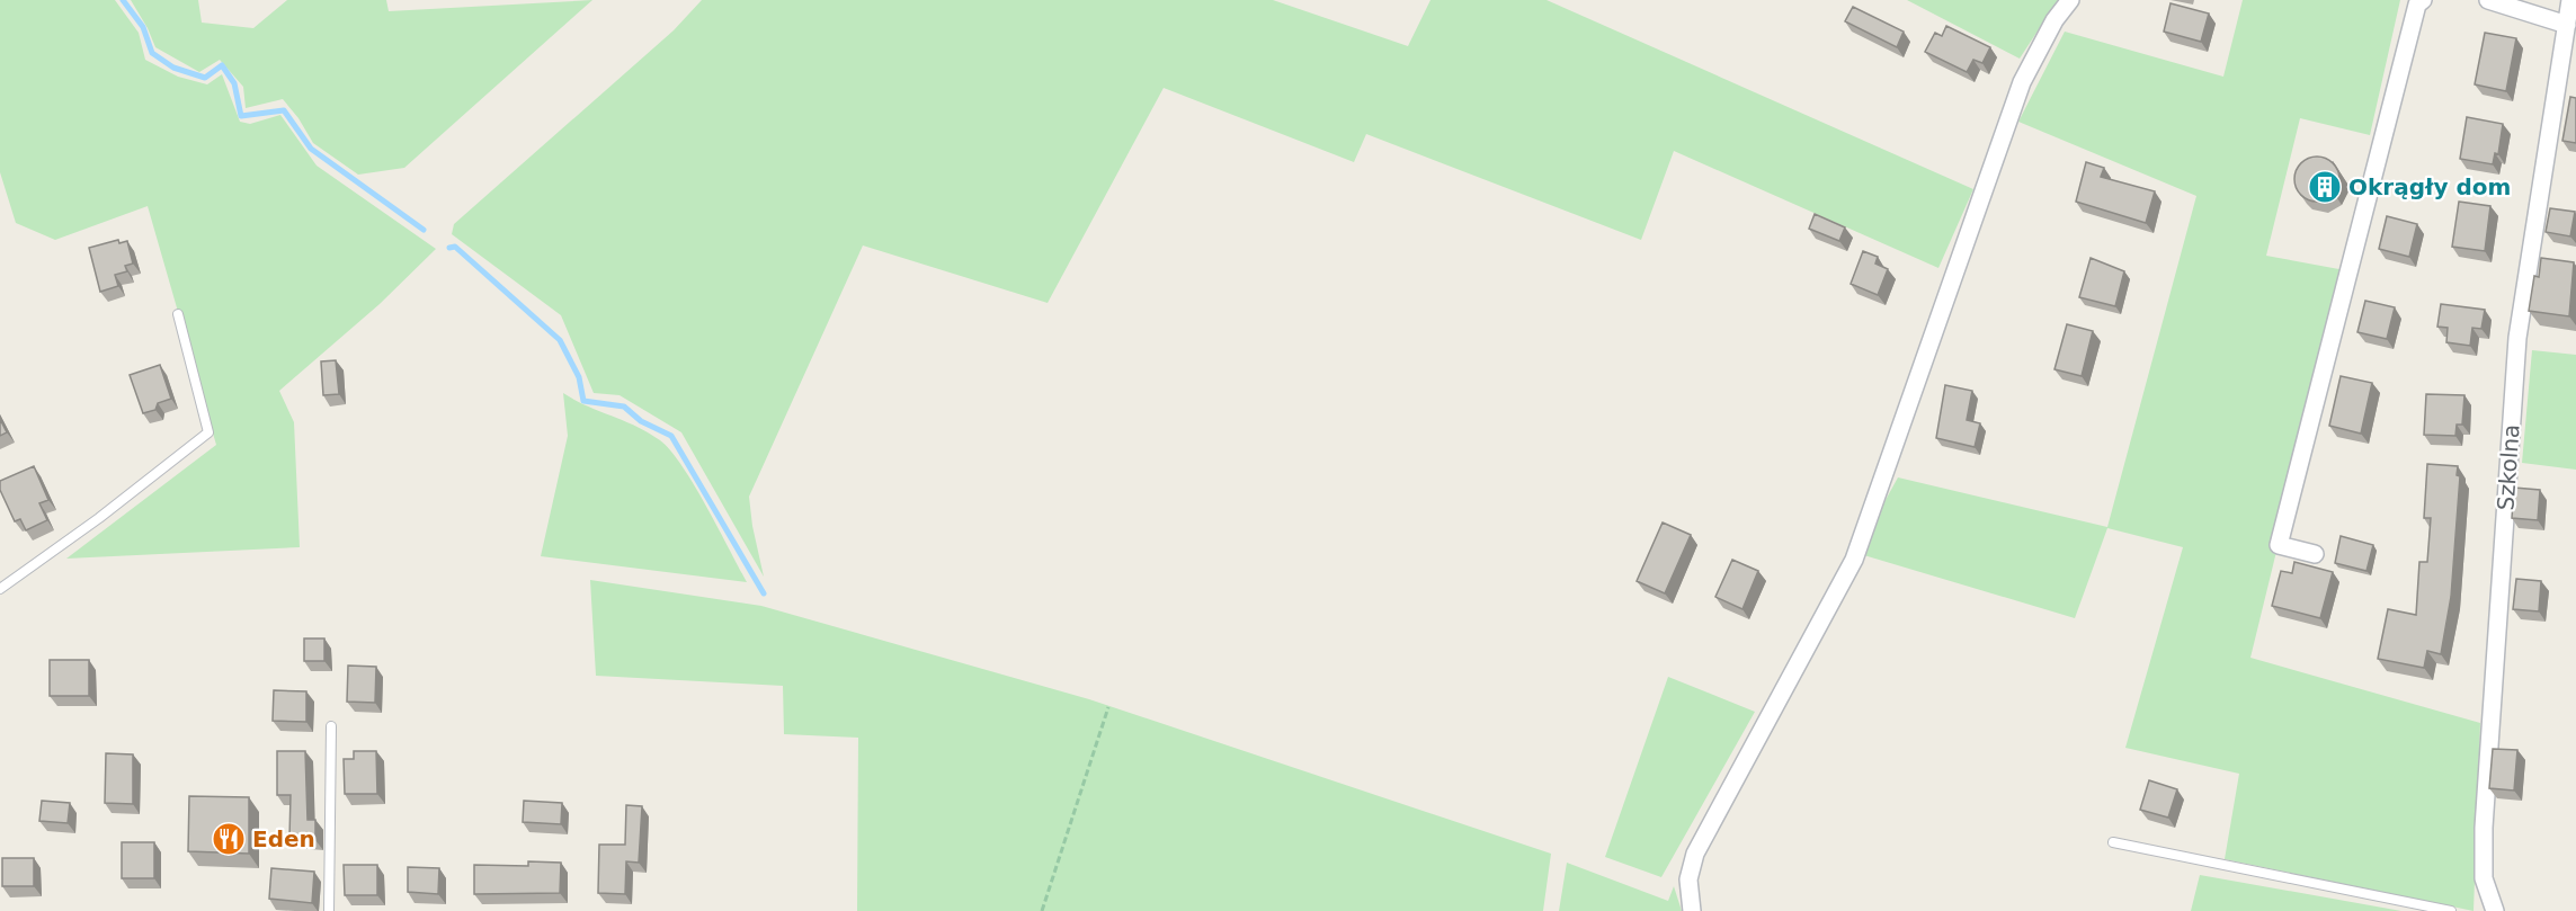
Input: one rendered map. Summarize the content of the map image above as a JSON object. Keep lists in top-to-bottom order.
{
  "streets": {
    "street": ["Szkolna"]
  },
  "places": {
    "building": ["Okrągły dom"],
    "restaurant": ["Eden"]
  }
}
